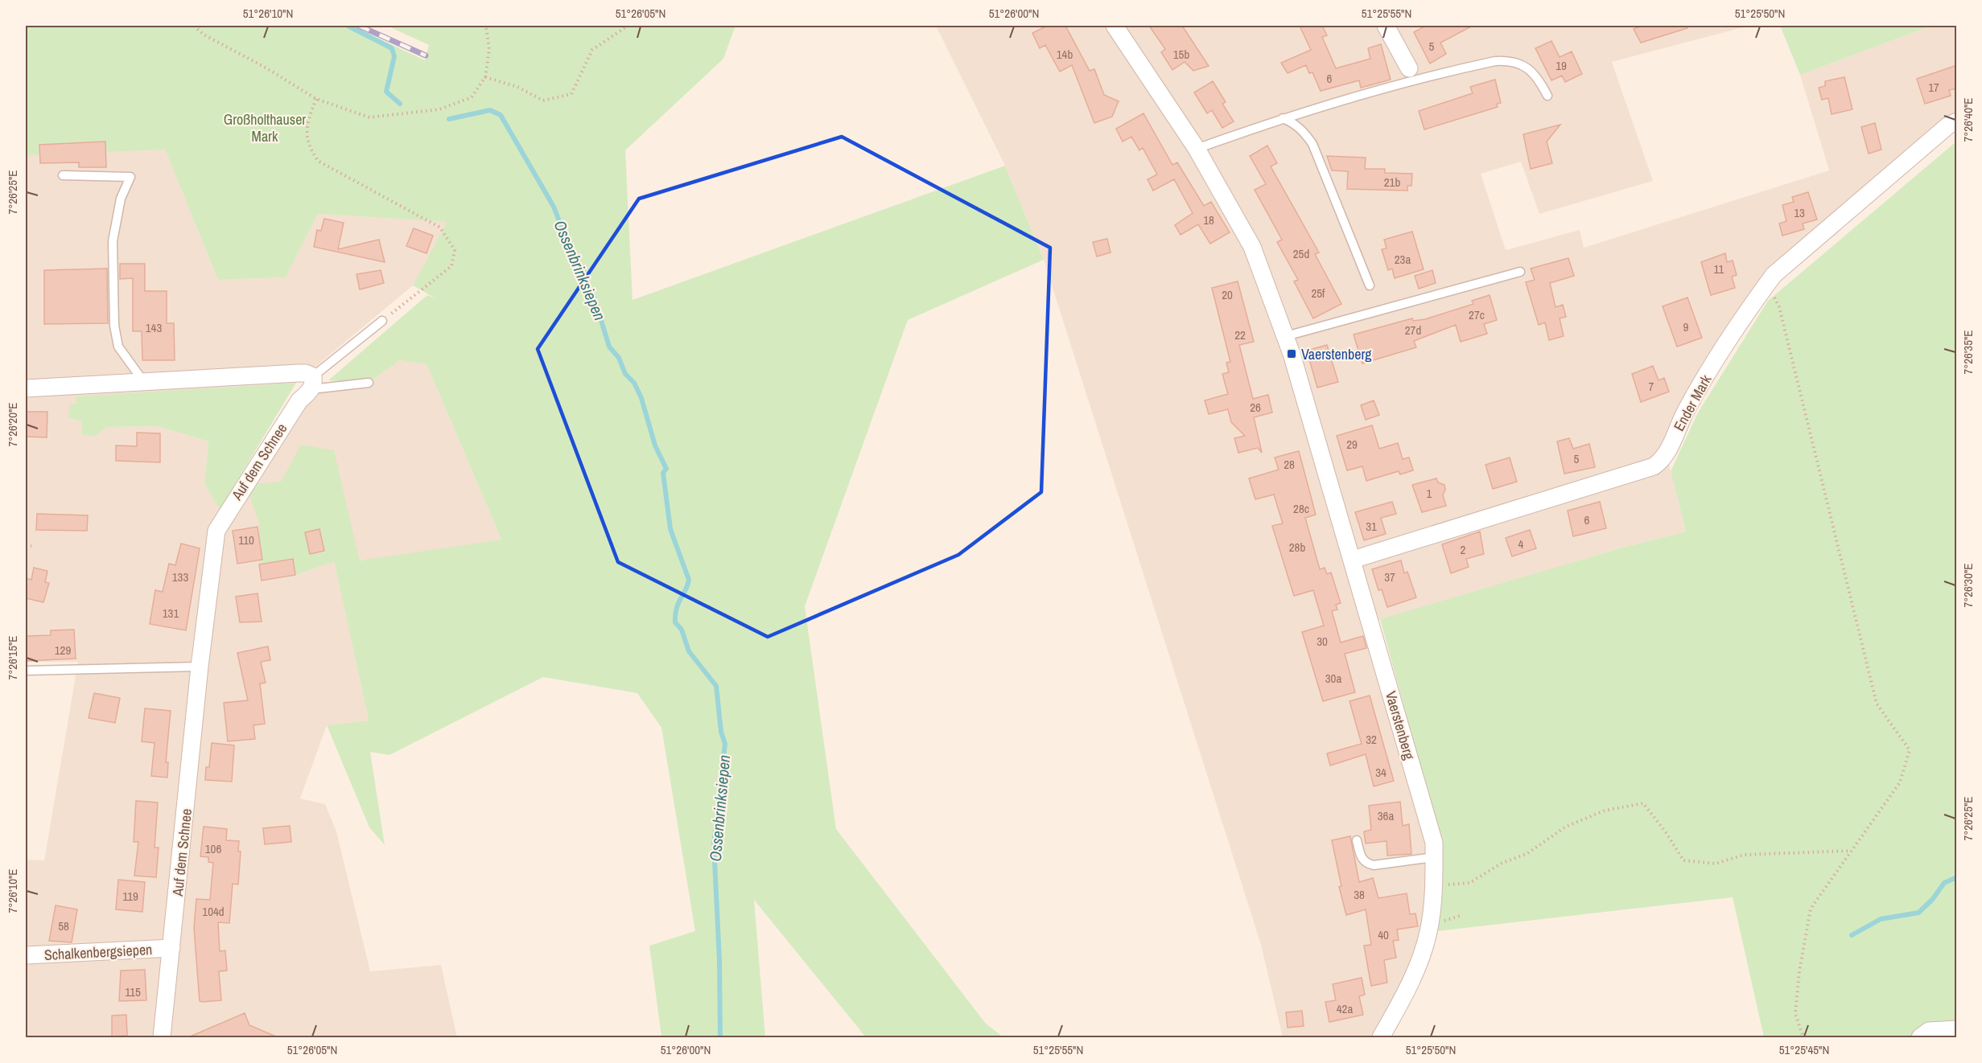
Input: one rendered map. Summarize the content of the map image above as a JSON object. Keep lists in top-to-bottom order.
{
  "streets": {
    "street": [
      "Ender Mark",
      "Auf dem Schnee",
      "Vaerstenberg",
      "Schalkenbergsiepen"
    ]
  },
  "crossings": [
    ["Ender Mark", "Vaerstenberg"],
    ["Auf dem Schnee", "Schalkenbergsiepen"]
  ],
  "water": ["Ossenbrinksiepen"],
  "parks": ["Großholthauser Mark"],
  "places": {
    "transit": ["Vaerstenberg"]
  },
  "house_numbers": [
    "5",
    "14b",
    "15b",
    "19",
    "6",
    "17",
    "21b",
    "13",
    "18",
    "25d",
    "23a",
    "11",
    "25f",
    "20",
    "27c",
    "9",
    "143",
    "27d",
    "22",
    "7",
    "26",
    "29",
    "5",
    "28",
    "1",
    "28c",
    "6",
    "31",
    "110",
    "4",
    "28b",
    "2",
    "133",
    "37",
    "131",
    "30",
    "129",
    "30a",
    "32",
    "34",
    "36a",
    "106",
    "38",
    "119",
    "104d",
    "58",
    "40",
    "115",
    "42a"
  ],
  "coordinates": [
    "51°26'10\"N",
    "51°26'05\"N",
    "51°26'00\"N",
    "51°25'55\"N",
    "51°25'50\"N",
    "7°26'40\"E",
    "7°26'25\"E",
    "7°26'35\"E",
    "7°26'20\"E",
    "7°26'30\"E",
    "7°26'15\"E",
    "7°26'10\"E",
    "51°25'45\"N"
  ]
}
